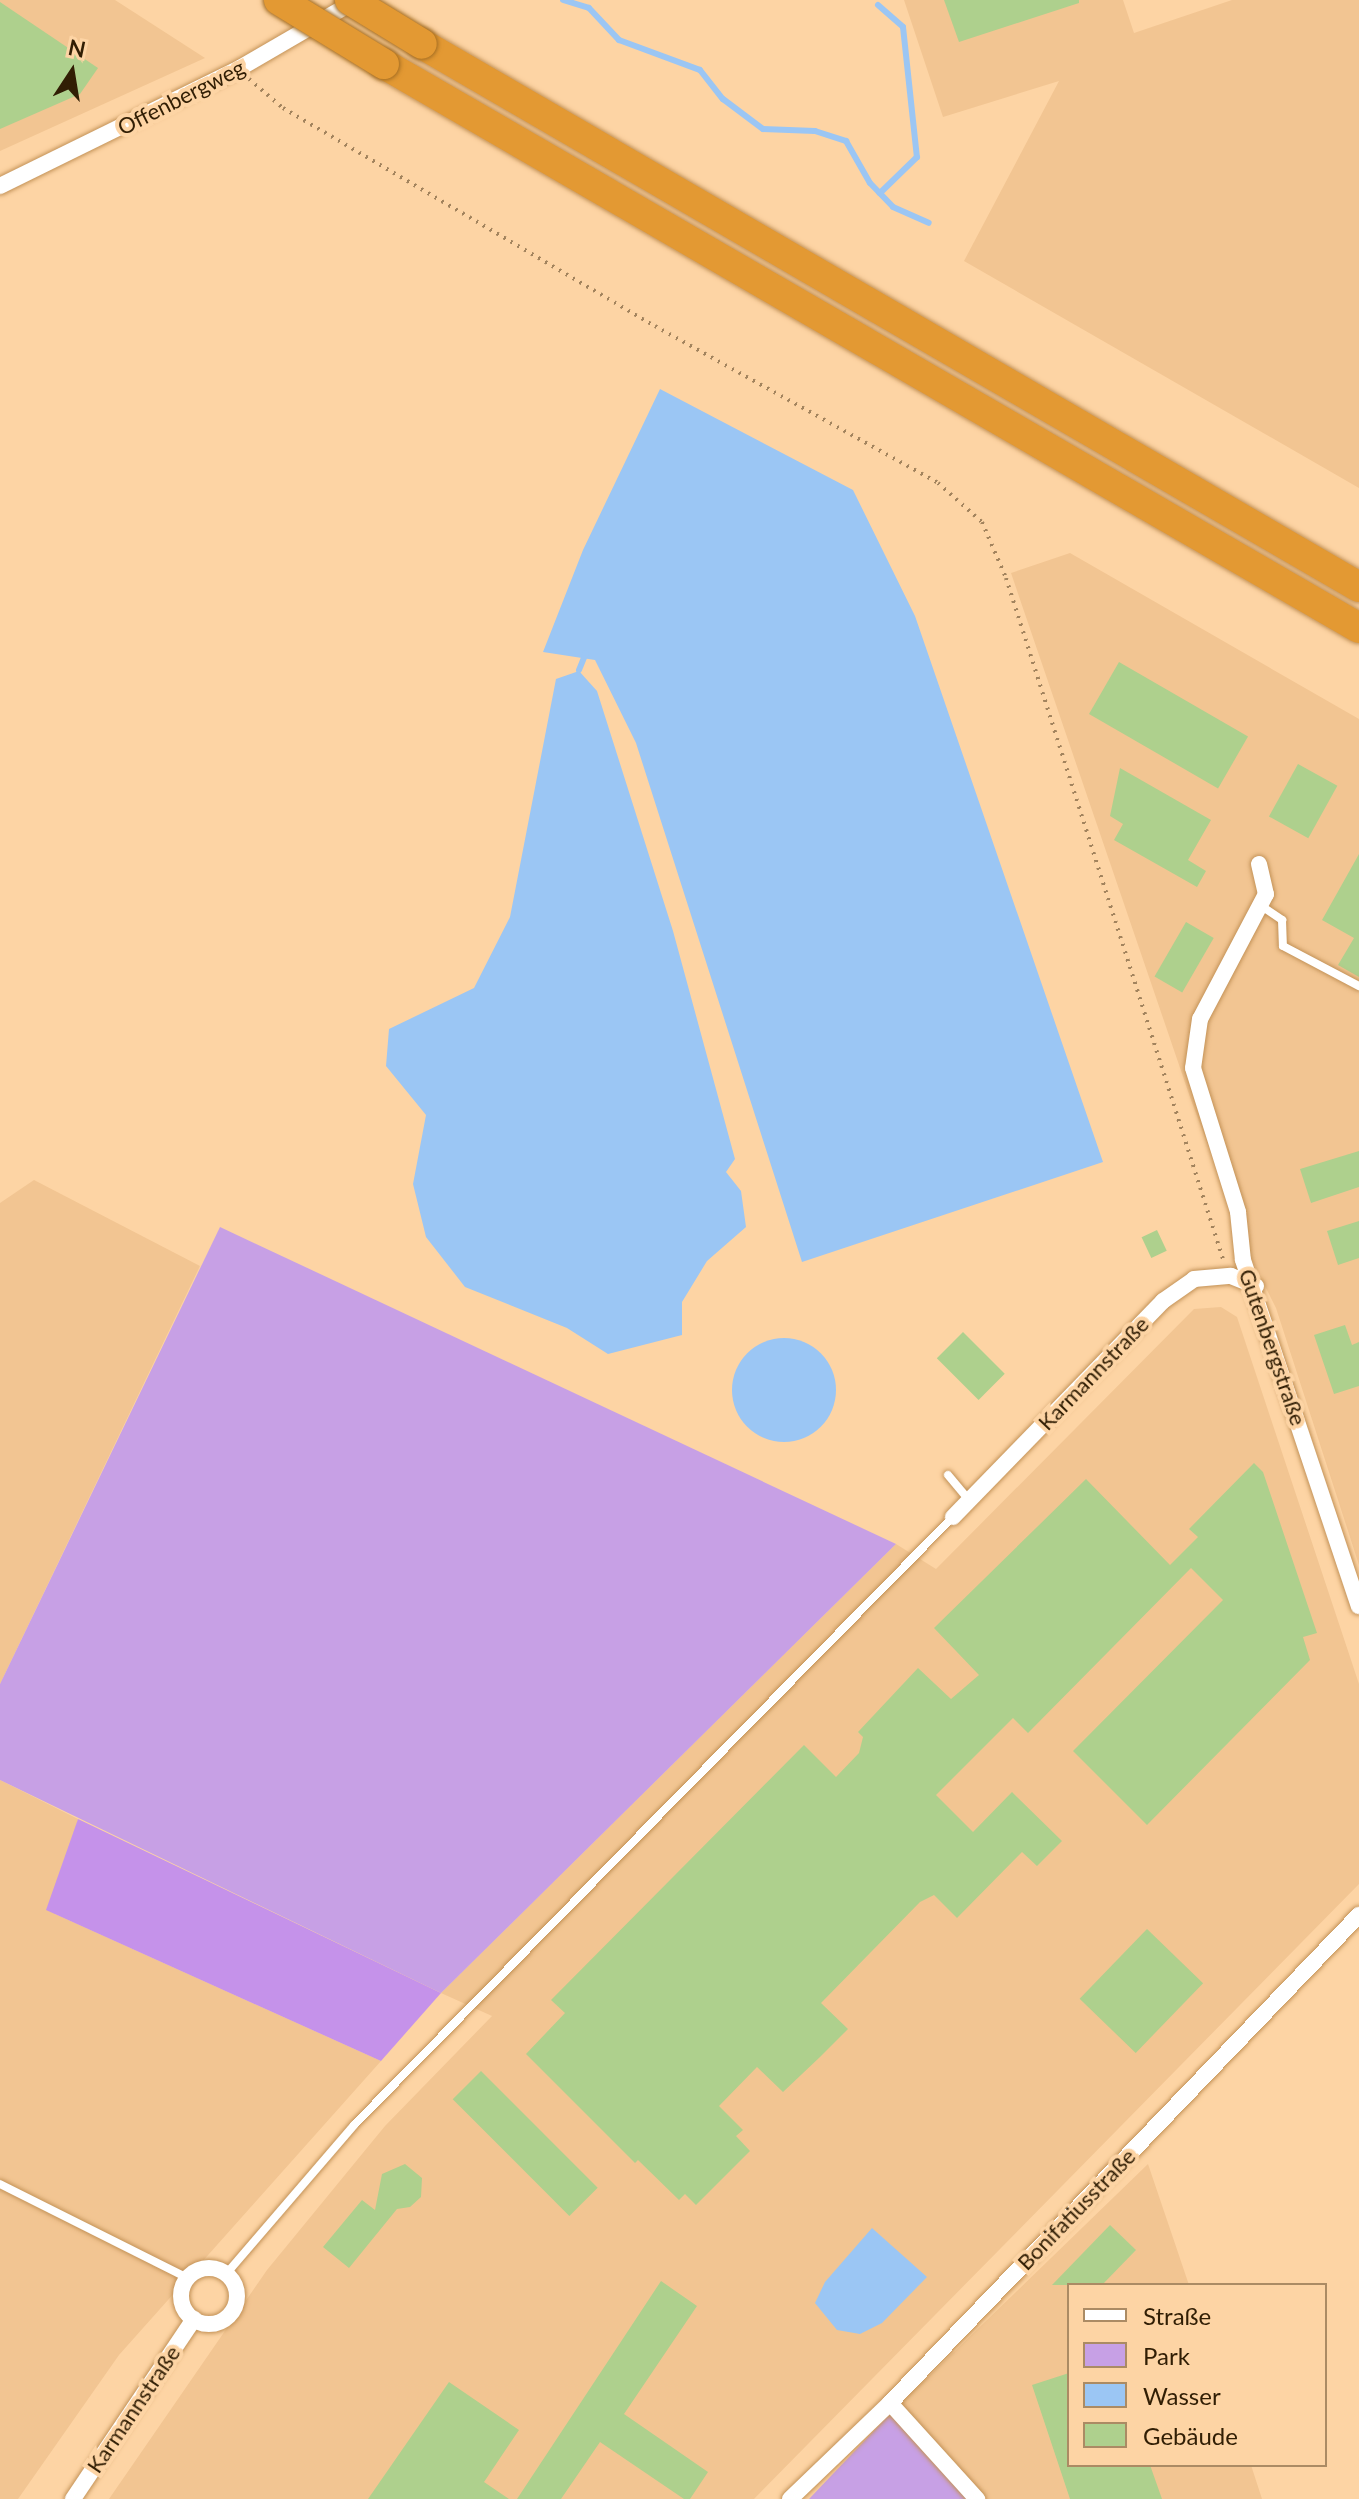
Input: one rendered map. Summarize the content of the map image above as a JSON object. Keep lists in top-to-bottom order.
{
  "streets": {
    "street": [
      "Offenbergweg",
      "Gutenbergstraße",
      "Karmannstraße",
      "Bonifatiusstraße"
    ]
  },
  "crossings": [
    ["Gutenbergstraße", "Karmannstraße"]
  ],
  "legend": [
    "Straße",
    "Park",
    "Wasser",
    "Gebäude"
  ],
  "north": "top"
}
